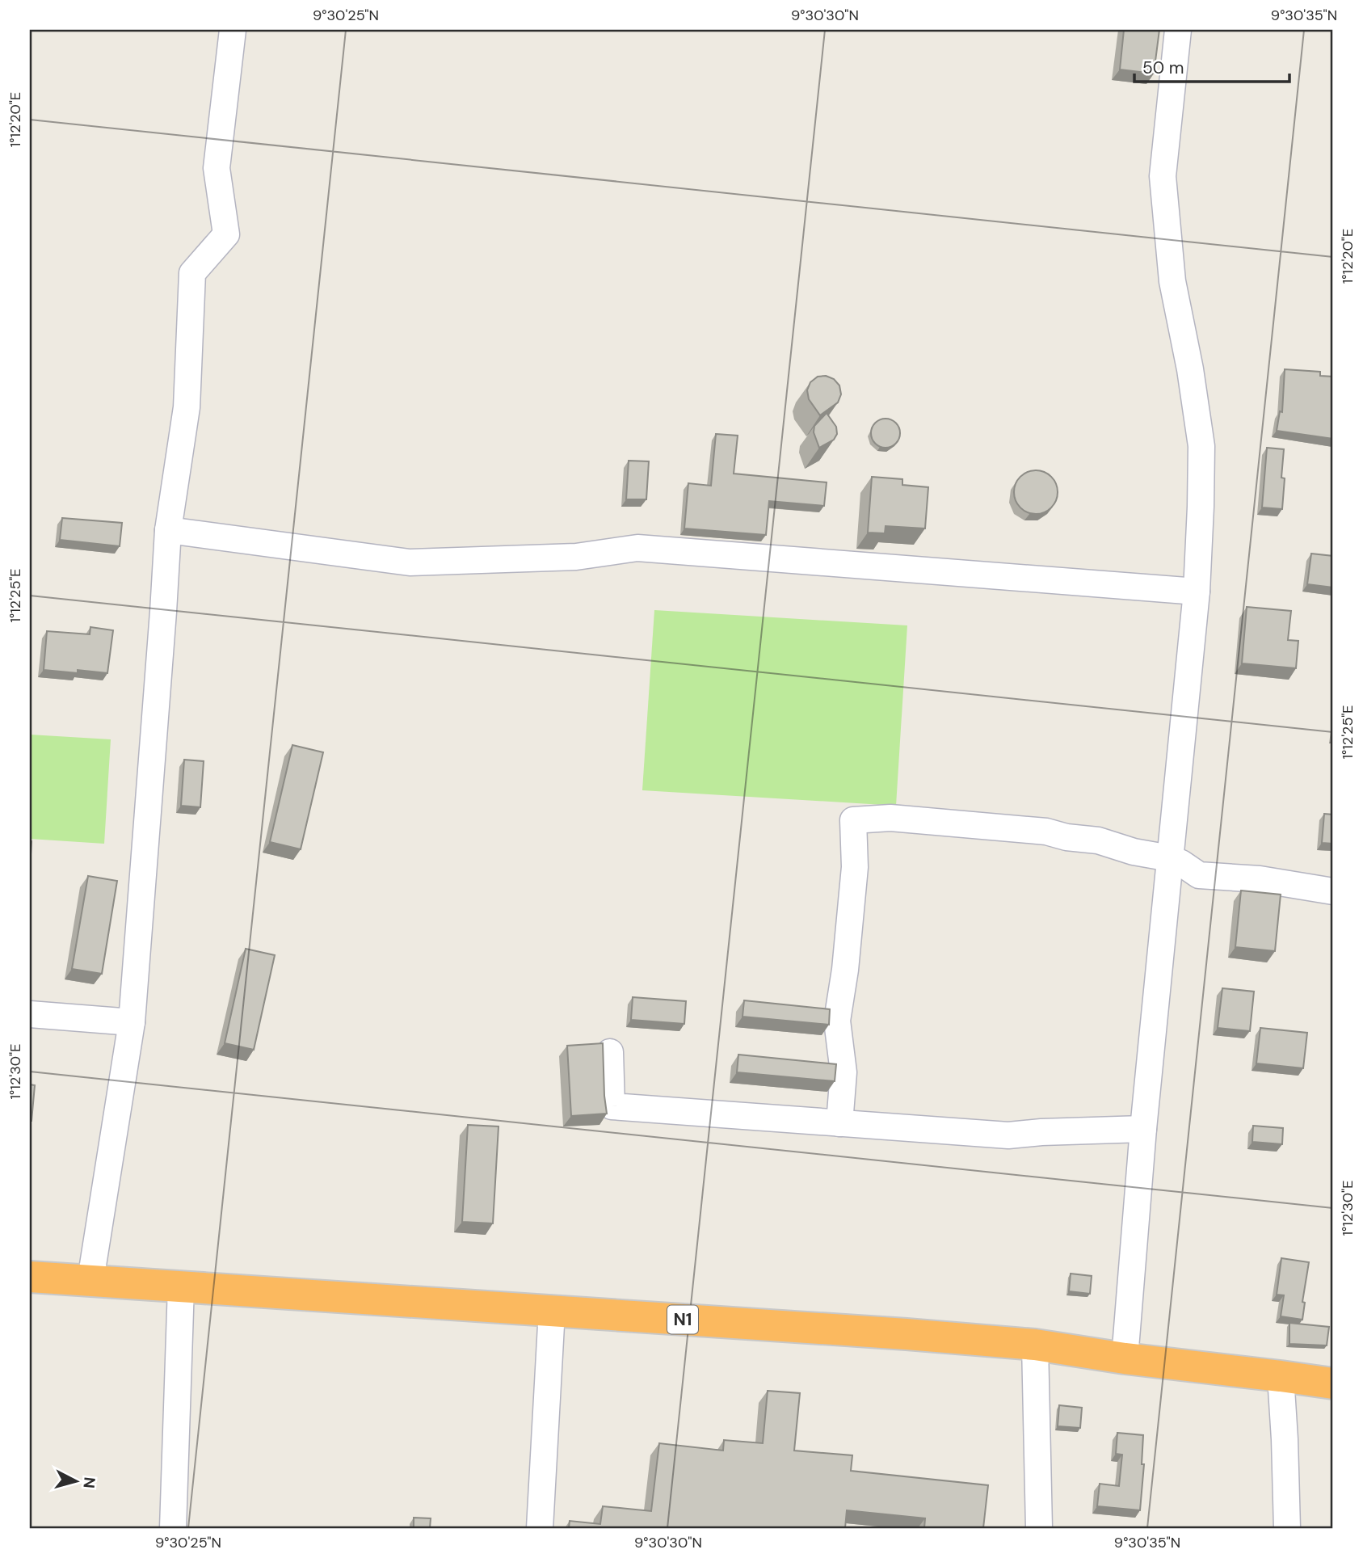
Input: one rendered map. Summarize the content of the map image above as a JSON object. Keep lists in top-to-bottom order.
{
  "streets": {
    "highway": ["N1"]
  },
  "scale_bar": "50 m",
  "north": "right",
  "coordinates": [
    "9°30'25\"N",
    "9°30'30\"N",
    "9°30'35\"N",
    "1°12'20\"E",
    "1°12'25\"E",
    "1°12'30\"E"
  ]
}
